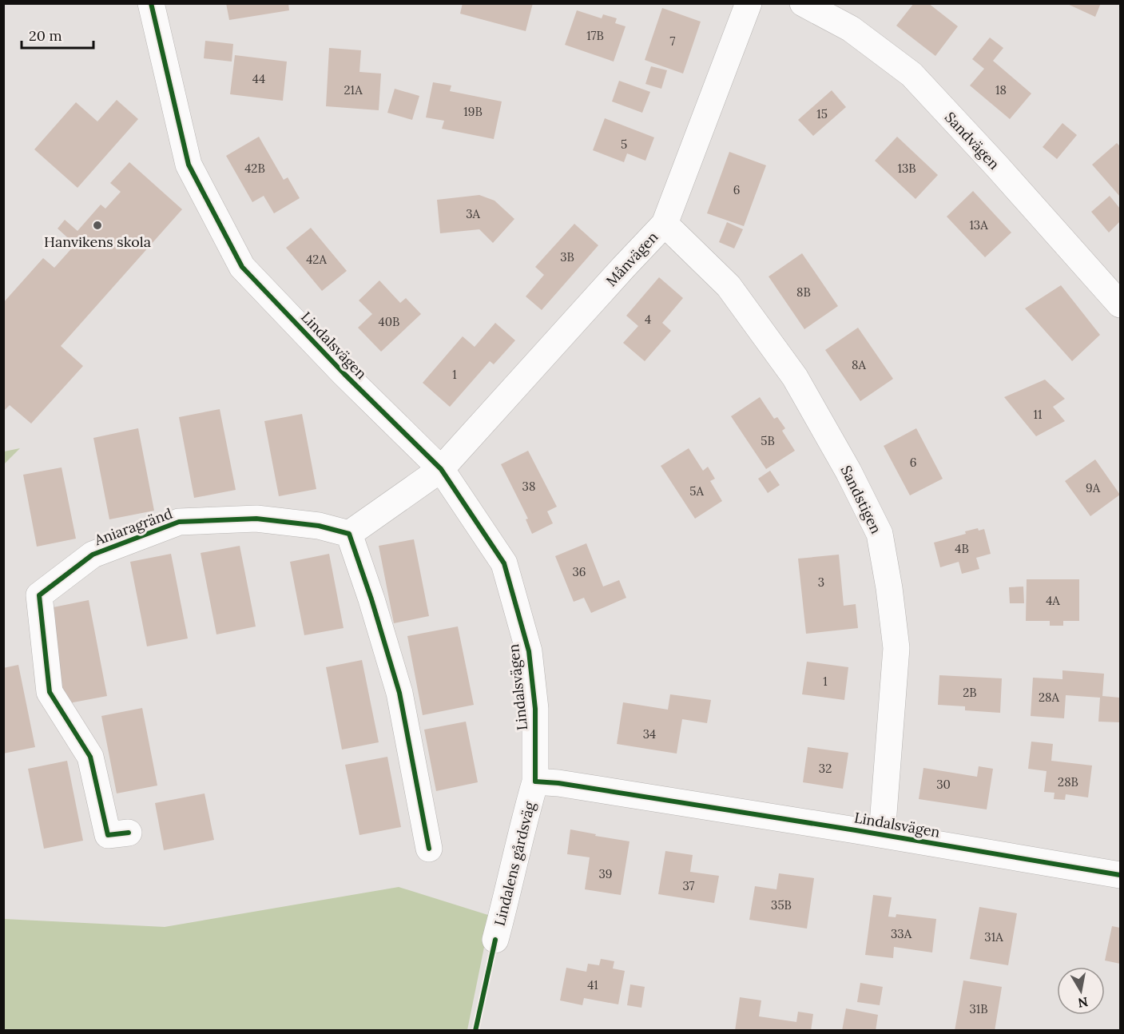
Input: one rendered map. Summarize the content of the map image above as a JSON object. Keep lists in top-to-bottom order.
{
  "streets": {
    "street": [
      "Sandvägen",
      "Månvägen",
      "Lindalsvägen",
      "Sandstigen",
      "Aniaragränd",
      "Lindalens gårdsväg"
    ]
  },
  "crossings": [
    ["Månvägen", "Lindalsvägen"],
    ["Månvägen", "Sandstigen"],
    ["Lindalsvägen", "Sandstigen"],
    ["Lindalsvägen", "Lindalens gårdsväg"]
  ],
  "places": ["Hanvikens skola"],
  "house_numbers": [
    "17B",
    "7",
    "44",
    "21A",
    "18",
    "19B",
    "15",
    "5",
    "42B",
    "13B",
    "6",
    "3A",
    "13A",
    "3B",
    "42A",
    "8B",
    "4",
    "40B",
    "8A",
    "1",
    "11",
    "5B",
    "6",
    "38",
    "9A",
    "5A",
    "4B",
    "36",
    "3",
    "4A",
    "1",
    "2B",
    "28A",
    "34",
    "32",
    "28B",
    "30",
    "39",
    "37",
    "35B",
    "33A",
    "31A",
    "41",
    "31B"
  ],
  "scale_bar": "20 m",
  "north": "bottom"
}
